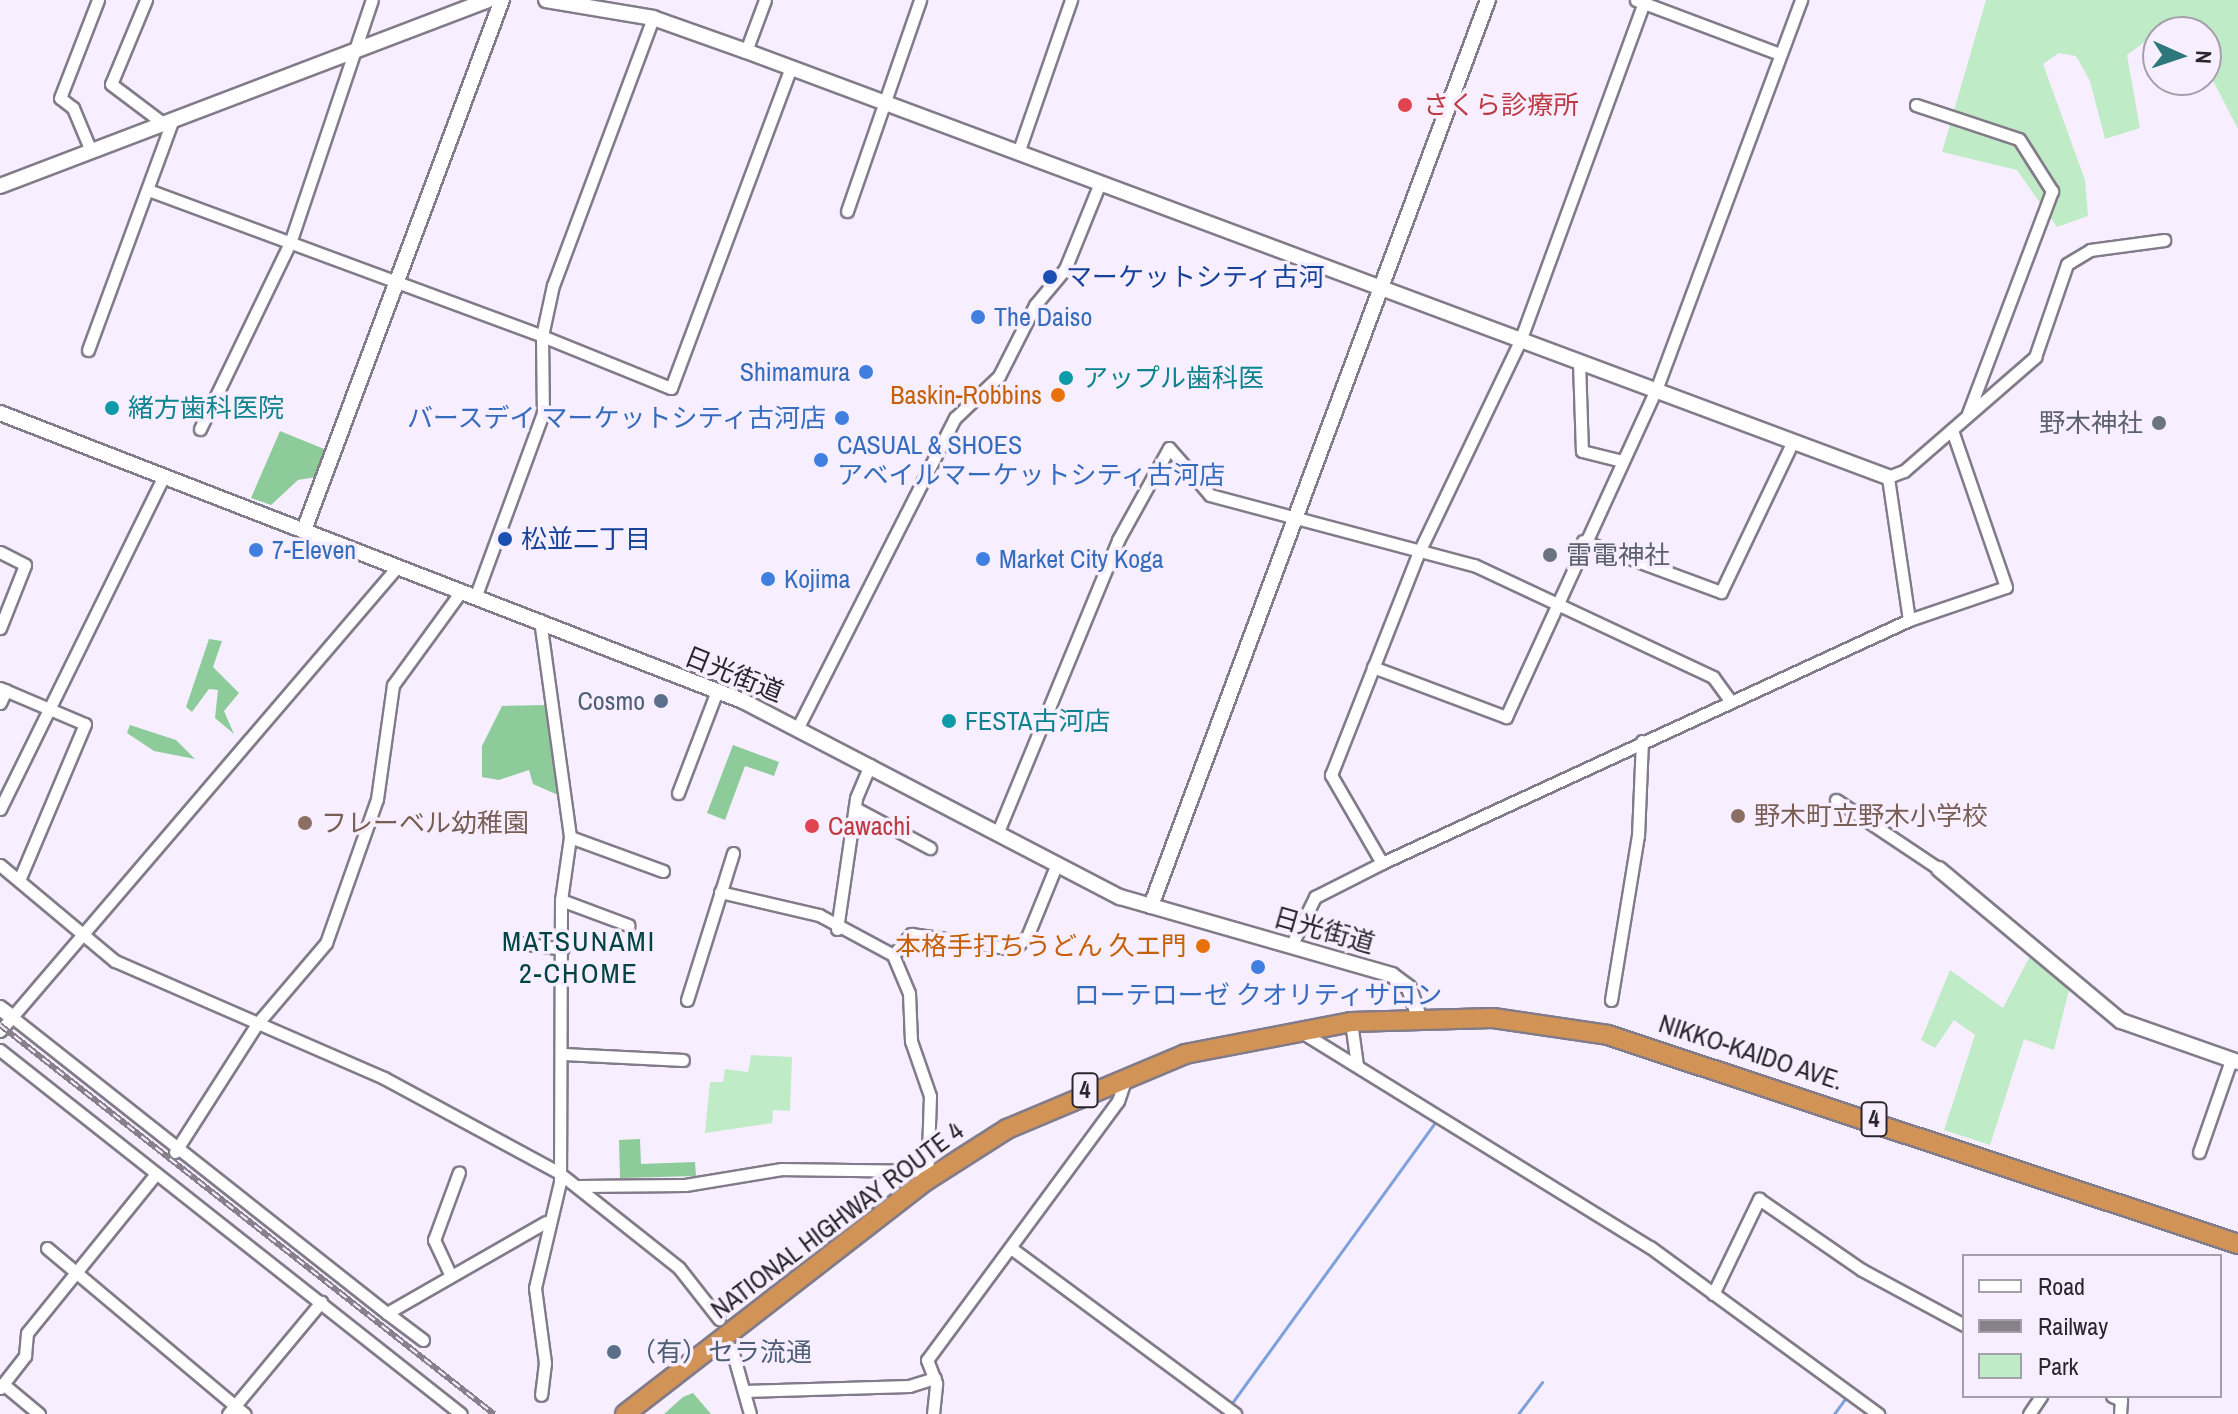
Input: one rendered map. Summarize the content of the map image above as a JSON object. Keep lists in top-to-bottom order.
{
  "streets": {
    "highway": ["NIKKO-KAIDO AVE.", "4", "NATIONAL HIGHWAY ROUTE 4"],
    "street": ["日光街道"]
  },
  "crossings": [
    ["日光街道", "NIKKO-KAIDO AVE."],
    ["日光街道", "NATIONAL HIGHWAY ROUTE 4"],
    ["NIKKO-KAIDO AVE.", "NATIONAL HIGHWAY ROUTE 4"]
  ],
  "districts": ["MATSUNAMI 2-CHOME"],
  "places": [
    "さくら診療所",
    "マーケットシティ古河",
    "The Daiso",
    "Shimamura",
    "アップル歯科医",
    "Baskin-Robbins",
    "緒方歯科医院",
    "バースデイ マーケットシティ古河店",
    "野木神社",
    "CASUAL & SHOES アベイルマーケットシティ古河店",
    "松並二丁目",
    "7-Eleven",
    "雷電神社",
    "Market City Koga",
    "Kojima",
    "Cosmo",
    "FESTA古河店",
    "野木町立野木小学校",
    "フレーベル幼稚園",
    "Cawachi",
    "本格手打ちうどん 久エ門",
    "ローテローゼ クオリティサロン",
    "（有）セラ流通"
  ],
  "legend": ["Road", "Railway", "Park"],
  "north": "right"
}
